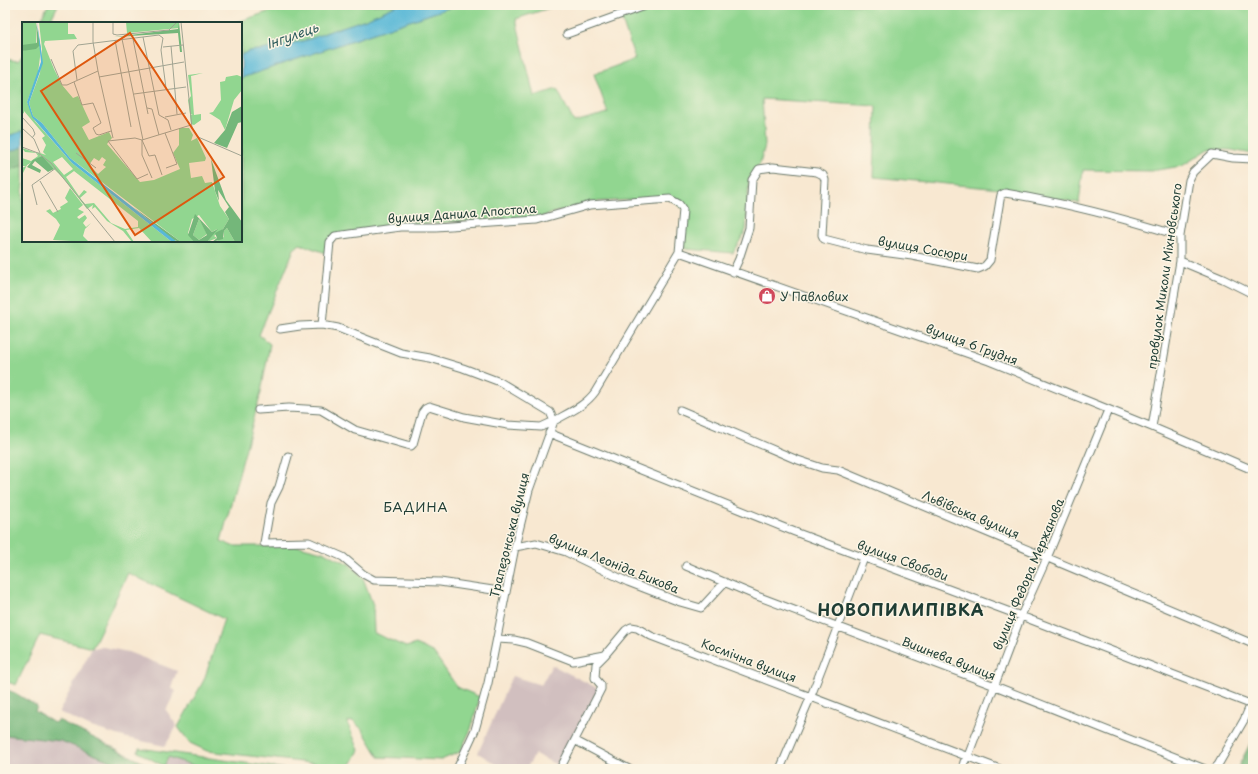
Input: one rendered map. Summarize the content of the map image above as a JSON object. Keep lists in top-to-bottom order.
{
  "streets": {
    "street": [
      "вулиця Данила Апостола",
      "вулиця Сосюри",
      "провулок Миколи Міхновського",
      "вулиця 6 Грудня",
      "Львівська вулиця",
      "Трапезонська вулиця",
      "вулиця Свободи",
      "вулиця Леоніда Бикова",
      "вулиця Федора Мержанова",
      "Вишнева вулиця",
      "Космічна вулиця"
    ]
  },
  "crossings": [
    ["вулиця Данила Апостола", "вулиця 6 Грудня"],
    ["вулиця Сосюри", "провулок Миколи Міхновського"],
    ["вулиця Сосюри", "вулиця 6 Грудня"],
    ["провулок Миколи Міхновського", "вулиця 6 Грудня"],
    ["вулиця 6 Грудня", "вулиця Федора Мержанова"],
    ["Львівська вулиця", "вулиця Федора Мержанова"],
    ["Трапезонська вулиця", "вулиця Свободи"],
    ["Трапезонська вулиця", "вулиця Леоніда Бикова"],
    ["вулиця Свободи", "вулиця Федора Мержанова"],
    ["вулиця Леоніда Бикова", "Вишнева вулиця"],
    ["вулиця Федора Мержанова", "Вишнева вулиця"],
    ["вулиця Федора Мержанова", "Космічна вулиця"]
  ],
  "districts": ["БАДИНА", "НОВОПИЛИПІВКА"],
  "water": ["Інгулець"],
  "places": {
    "shop": ["У Павлових"]
  }
}
